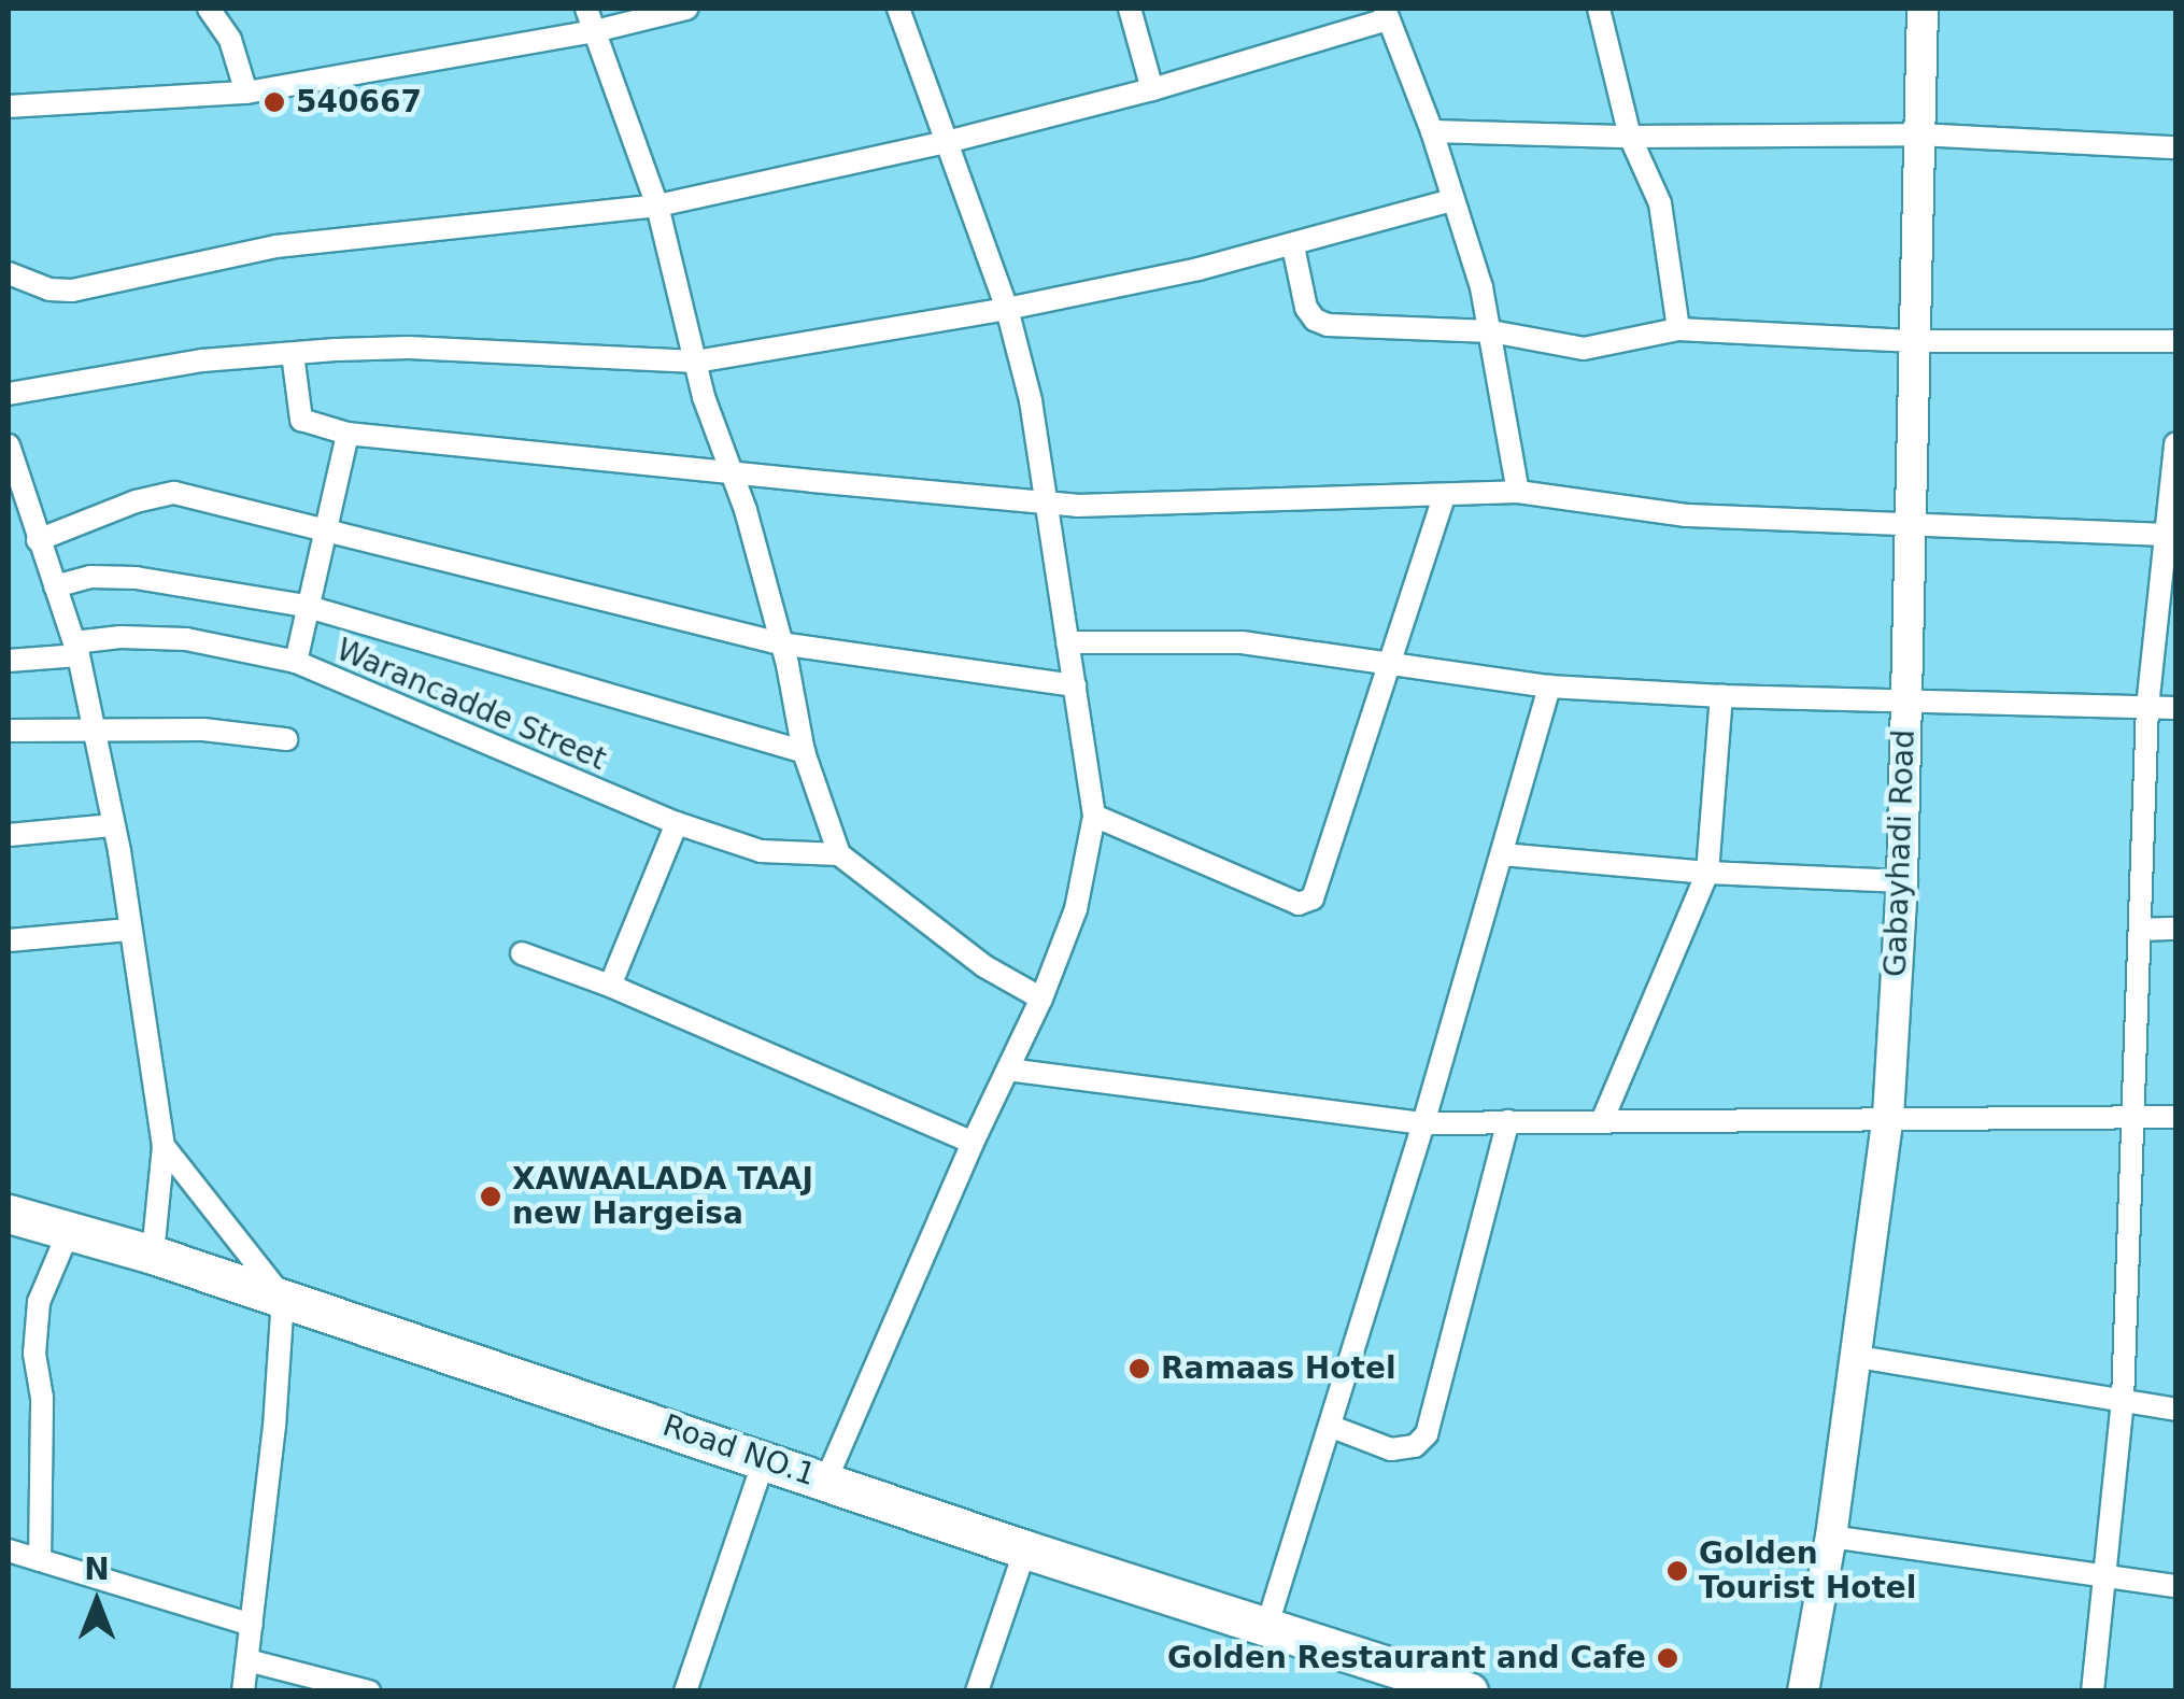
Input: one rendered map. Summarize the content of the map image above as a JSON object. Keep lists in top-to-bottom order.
{
  "streets": {
    "highway": ["Road NO.1"],
    "street": ["Warancadde Street", "Gabayhadi Road"]
  },
  "places": [
    "540667",
    "XAWAALADA TAAJ new Hargeisa",
    "Ramaas Hotel",
    "Golden Tourist Hotel",
    "Golden Restaurant and Cafe"
  ],
  "north": "top"
}
